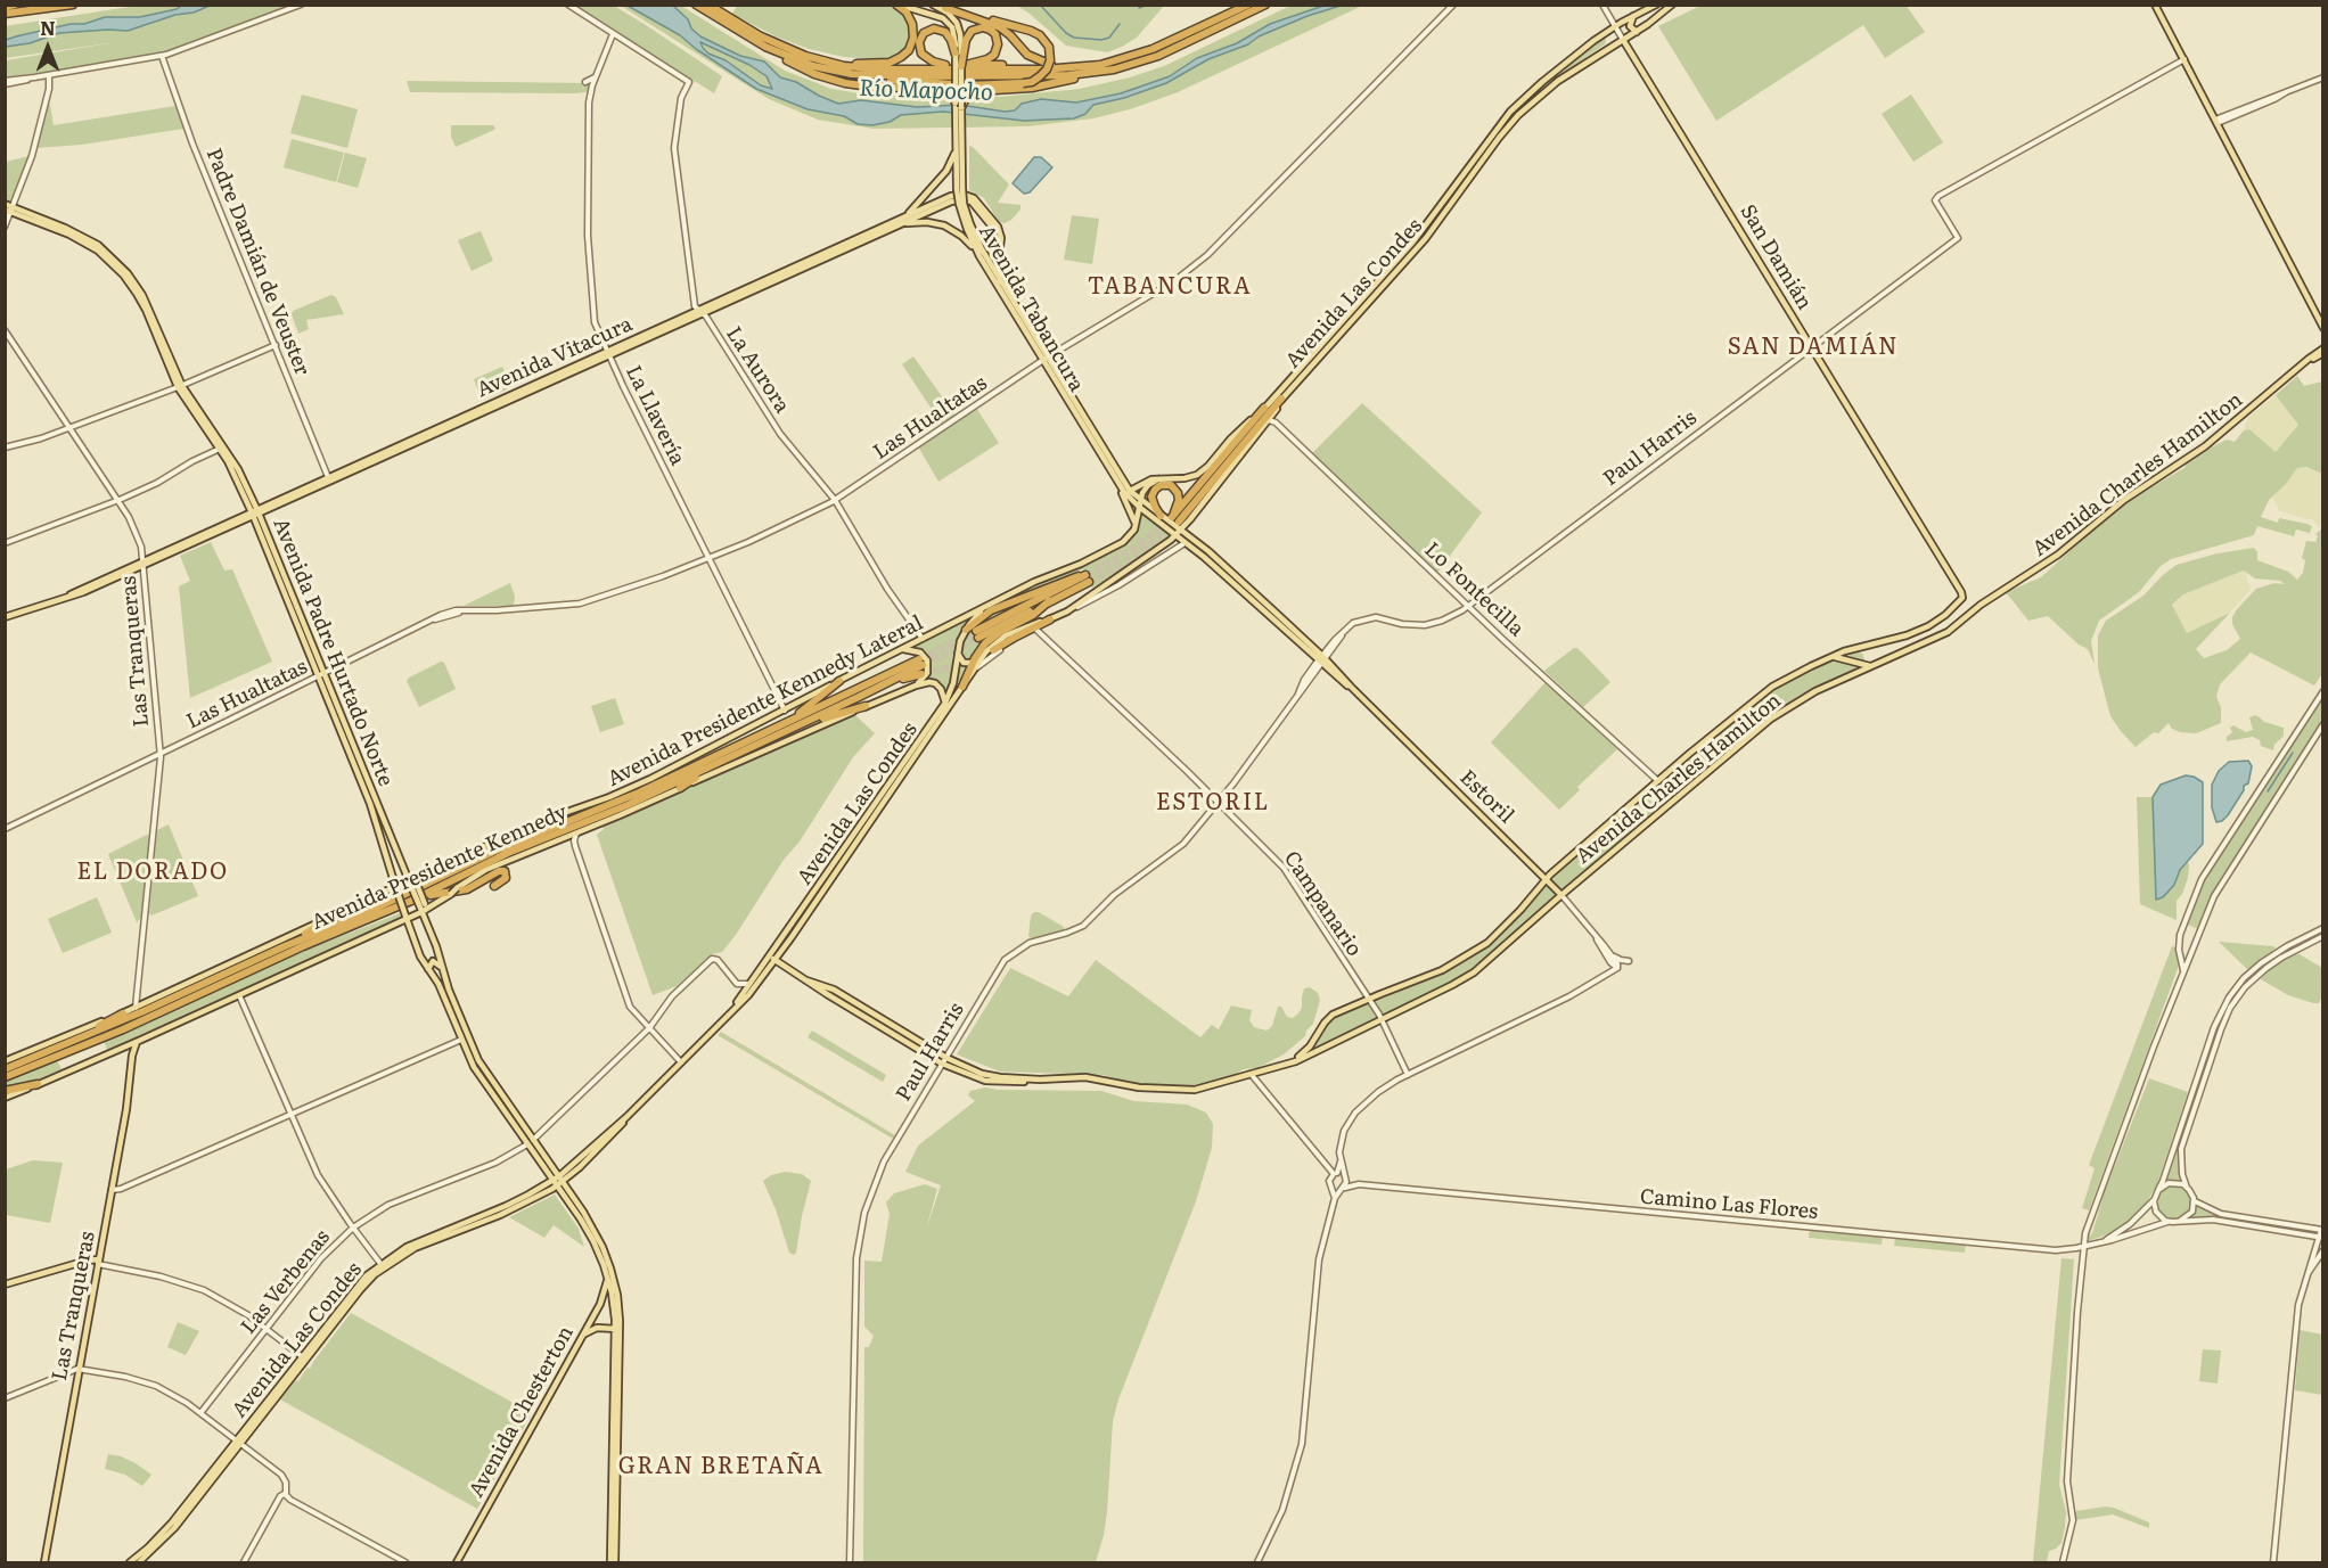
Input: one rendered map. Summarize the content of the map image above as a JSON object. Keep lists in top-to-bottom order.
{
  "streets": {
    "highway": ["Avenida Presidente Kennedy"],
    "main road": [
      "San Damián",
      "Avenida Las Condes",
      "Avenida Tabancura",
      "Avenida Vitacura",
      "Avenida Charles Hamilton",
      "Las Tranqueras",
      "Avenida Padre Hurtado Norte",
      "Avenida Presidente Kennedy Lateral",
      "Estoril",
      "Avenida Chesterton"
    ],
    "street": [
      "Padre Damián de Veuster",
      "La Aurora",
      "La Llavería",
      "Las Hualtatas",
      "Paul Harris",
      "Lo Fontecilla",
      "Campanario",
      "Camino Las Flores",
      "Las Verbenas"
    ]
  },
  "crossings": [
    ["San Damián", "Avenida Las Condes"],
    ["San Damián", "Paul Harris"],
    ["San Damián", "Avenida Charles Hamilton"],
    ["Padre Damián de Veuster", "Avenida Vitacura"],
    ["Avenida Las Condes", "Avenida Tabancura"],
    ["Avenida Las Condes", "Avenida Charles Hamilton"],
    ["Avenida Las Condes", "Lo Fontecilla"],
    ["Avenida Las Condes", "Avenida Padre Hurtado Norte"],
    ["Avenida Las Condes", "Avenida Presidente Kennedy Lateral"],
    ["Avenida Las Condes", "Estoril"],
    ["Avenida Las Condes", "Campanario"],
    ["Avenida Las Condes", "Las Verbenas"],
    ["Avenida Tabancura", "Avenida Vitacura"],
    ["Avenida Tabancura", "Las Hualtatas"],
    ["Avenida Tabancura", "Estoril"],
    ["Avenida Vitacura", "La Aurora"],
    ["Avenida Vitacura", "La Llavería"],
    ["Avenida Vitacura", "Las Tranqueras"],
    ["Avenida Vitacura", "Avenida Padre Hurtado Norte"],
    ["La Aurora", "La Llavería"],
    ["La Aurora", "Las Hualtatas"],
    ["La Aurora", "Avenida Presidente Kennedy Lateral"],
    ["La Llavería", "Las Hualtatas"],
    ["La Llavería", "Avenida Presidente Kennedy Lateral"],
    ["Las Hualtatas", "Las Tranqueras"],
    ["Las Hualtatas", "Avenida Padre Hurtado Norte"],
    ["Paul Harris", "Avenida Charles Hamilton"],
    ["Paul Harris", "Lo Fontecilla"],
    ["Paul Harris", "Estoril"],
    ["Paul Harris", "Campanario"],
    ["Avenida Charles Hamilton", "Lo Fontecilla"],
    ["Avenida Charles Hamilton", "Estoril"],
    ["Avenida Charles Hamilton", "Campanario"],
    ["Las Tranqueras", "Avenida Presidente Kennedy Lateral"],
    ["Avenida Padre Hurtado Norte", "Avenida Presidente Kennedy Lateral"],
    ["Avenida Padre Hurtado Norte", "Las Verbenas"],
    ["Avenida Padre Hurtado Norte", "Avenida Chesterton"]
  ],
  "districts": [
    "TABANCURA",
    "SAN DAMIÁN",
    "ESTORIL",
    "EL DORADO",
    "GRAN BRETAÑA"
  ],
  "water": ["Río Mapocho"],
  "north": "top"
}
